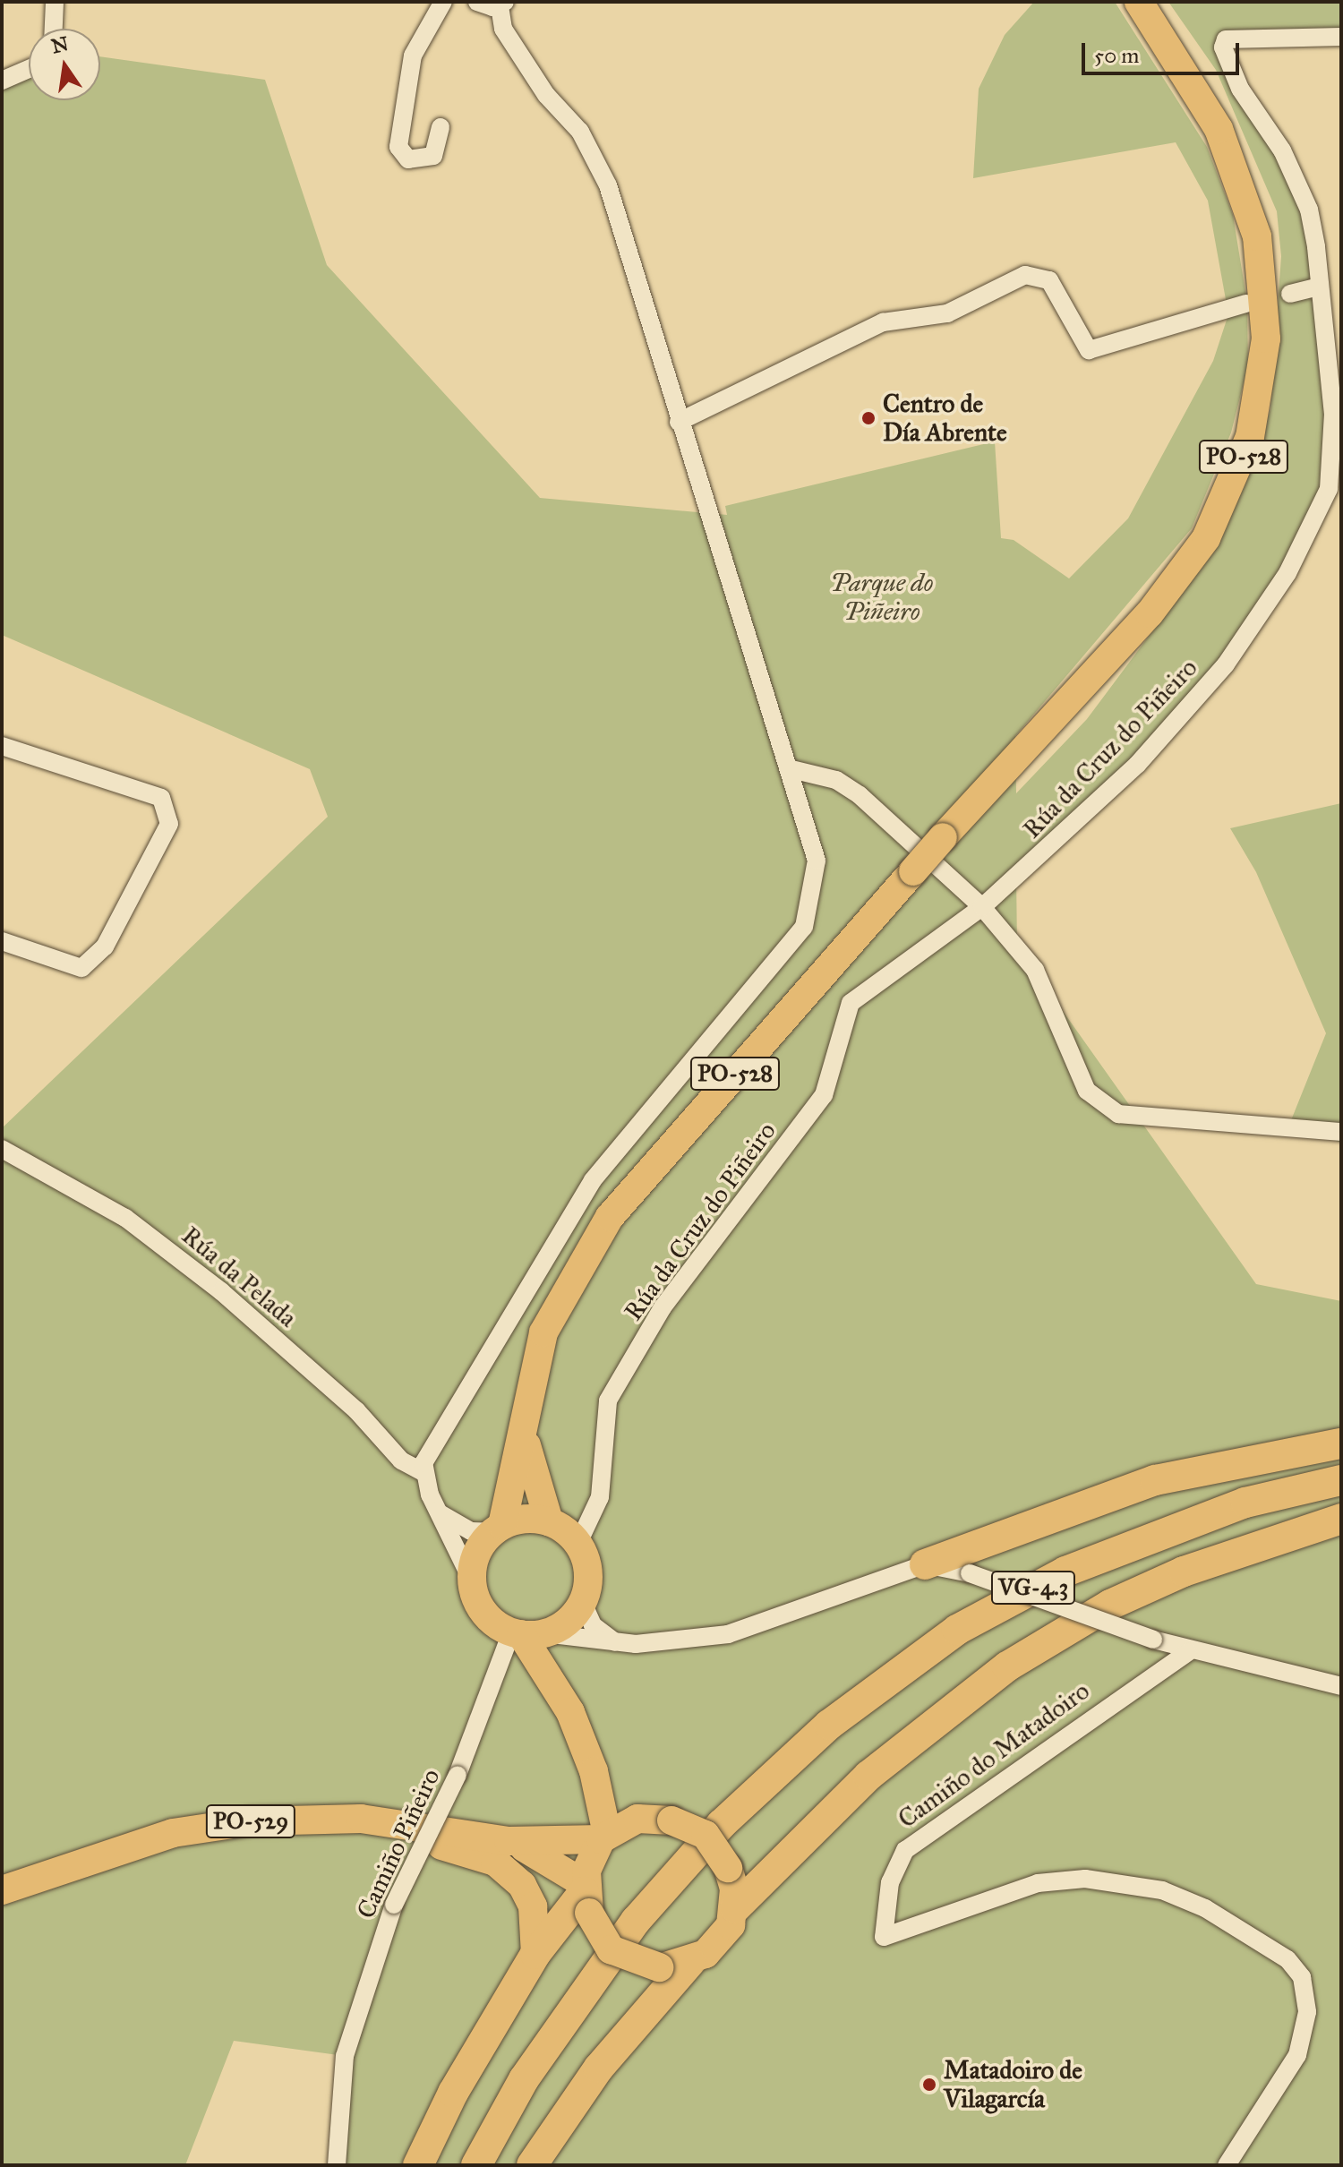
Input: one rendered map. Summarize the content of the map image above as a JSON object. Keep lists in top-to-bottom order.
{
  "streets": {
    "highway": ["VG-4.3"],
    "main road": ["PO-528", "PO-529"],
    "street": [
      "Rúa da Cruz do Piñeiro",
      "Rúa da Pelada",
      "Camiño do Matadoiro",
      "Camiño Piñeiro"
    ]
  },
  "crossings": [
    ["PO-528", "Rúa da Cruz do Piñeiro"],
    ["PO-528", "Camiño Piñeiro"],
    ["Rúa da Cruz do Piñeiro", "Camiño Piñeiro"]
  ],
  "parks": ["Parque do Piñeiro"],
  "places": ["Centro de Día Abrente", "Matadoiro de Vilagarcía"],
  "scale_bar": "50 m",
  "north": "top"
}
